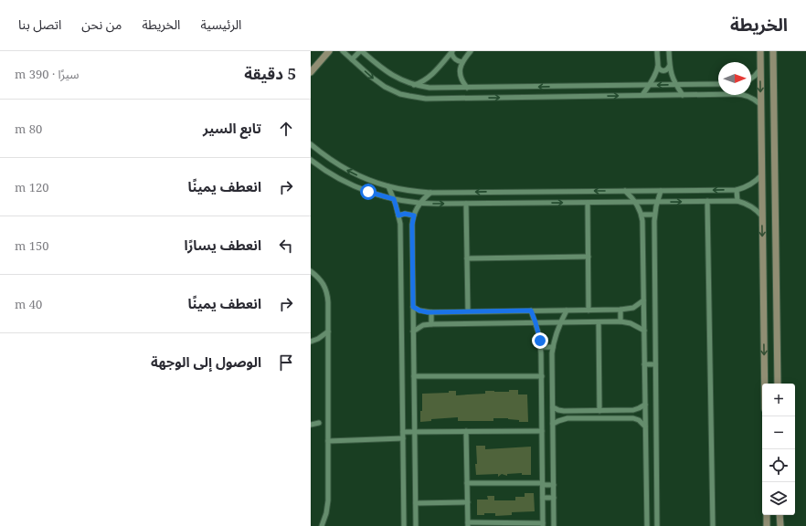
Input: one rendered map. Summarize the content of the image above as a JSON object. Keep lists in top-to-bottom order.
{
  "north": "right",
  "page": {
    "header": "الخريطة",
    "nav": [
      "الرئيسية",
      "الخريطة",
      "من نحن",
      "اتصل بنا"
    ],
    "heading": ["5 دقيقة", "سيرًا · 390 m"],
    "list": [
      ["تابع السير", "80 m"],
      ["انعطف يمينًا", "120 m"],
      ["انعطف يسارًا", "150 m"],
      ["انعطف يمينًا", "40 m"],
      "الوصول إلى الوجهة"
    ],
    "map_buttons": ["+", "−"]
  }
}
